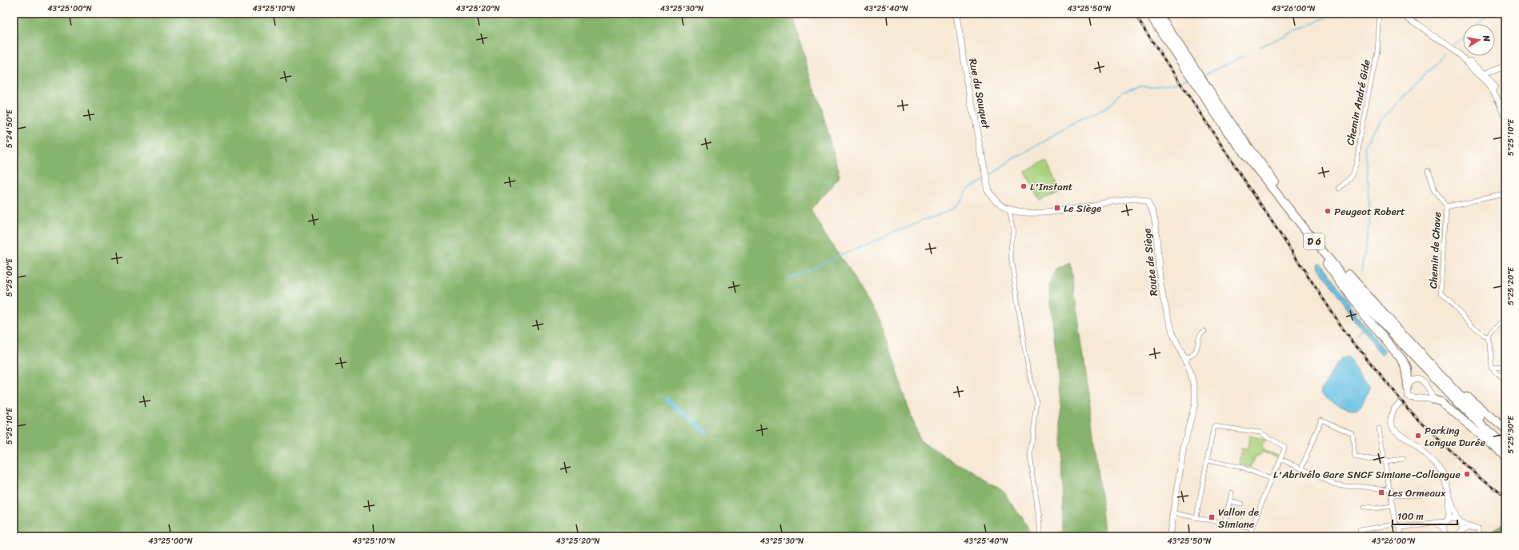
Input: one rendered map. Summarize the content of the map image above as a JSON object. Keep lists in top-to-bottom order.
{
  "streets": {
    "highway": ["D 6"],
    "street": [
      "Rue du Souquet",
      "Chemin André Gide",
      "Chemin de Chave",
      "Route de Siège"
    ]
  },
  "crossings": [
    ["Rue du Souquet", "Route de Siège"]
  ],
  "places": {
    "other": [
      "L'Instant",
      "Peugeot Robert",
      "Parking Longue Durée",
      "L'Abrivélo Gare SNCF Simiane-Collongue"
    ],
    "transit": ["Le Siège", "Les Ormeaux", "Vallon de Simiane"]
  },
  "scale_bar": "100 m",
  "north": "right",
  "coordinates": [
    "43°25'00\"N",
    "43°25'10\"N",
    "43°25'20\"N",
    "43°25'30\"N",
    "43°25'40\"N",
    "43°25'50\"N",
    "43°26'00\"N",
    "5°24'50\"E",
    "5°25'10\"E",
    "5°25'00\"E",
    "5°25'20\"E",
    "5°25'30\"E"
  ]
}
